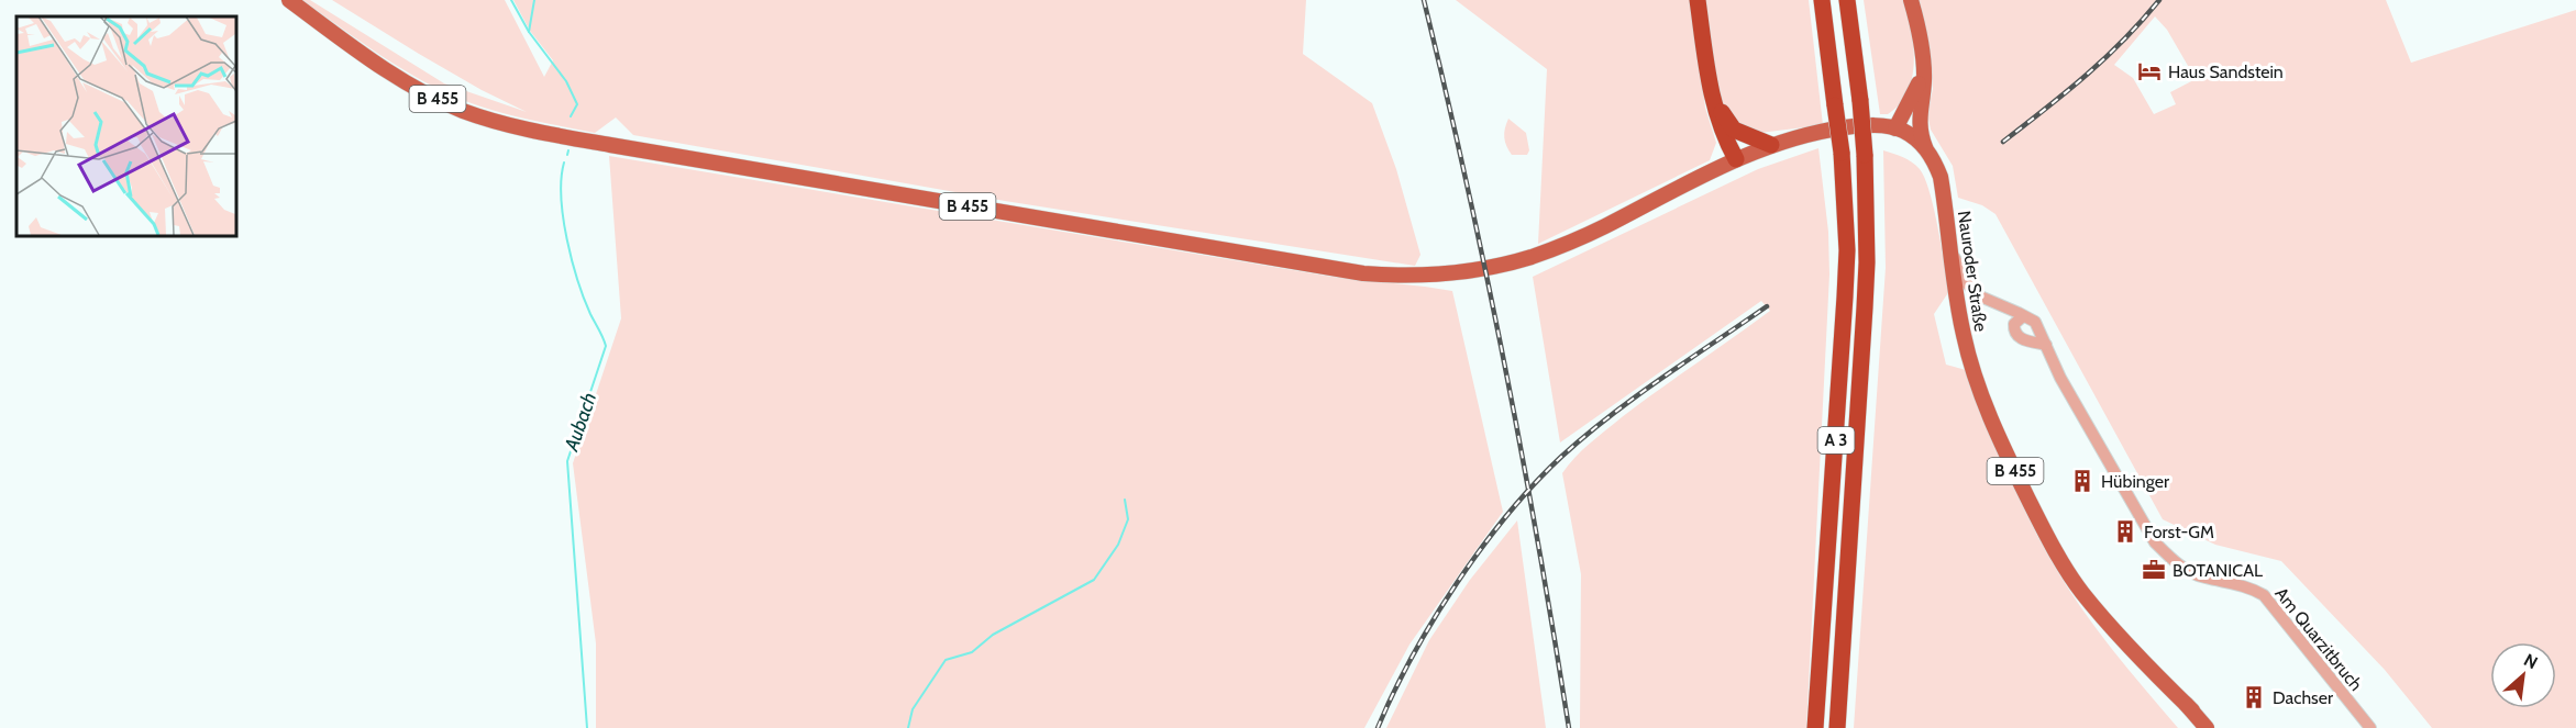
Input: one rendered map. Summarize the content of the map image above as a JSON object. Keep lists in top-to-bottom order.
{
  "streets": {
    "highway": ["A 3"],
    "main road": ["B 455", "Nauroder Straße"],
    "street": ["Am Quarzitbruch"]
  },
  "crossings": [
    ["B 455", "Nauroder Straße"],
    ["Nauroder Straße", "Am Quarzitbruch"]
  ],
  "water": ["Aubach"],
  "places": {
    "hotel": ["Haus Sandstein"],
    "building": ["Hübinger", "Forst-GM", "Dachser"],
    "office": ["BOTANICAL"]
  },
  "north": "top right"
}
